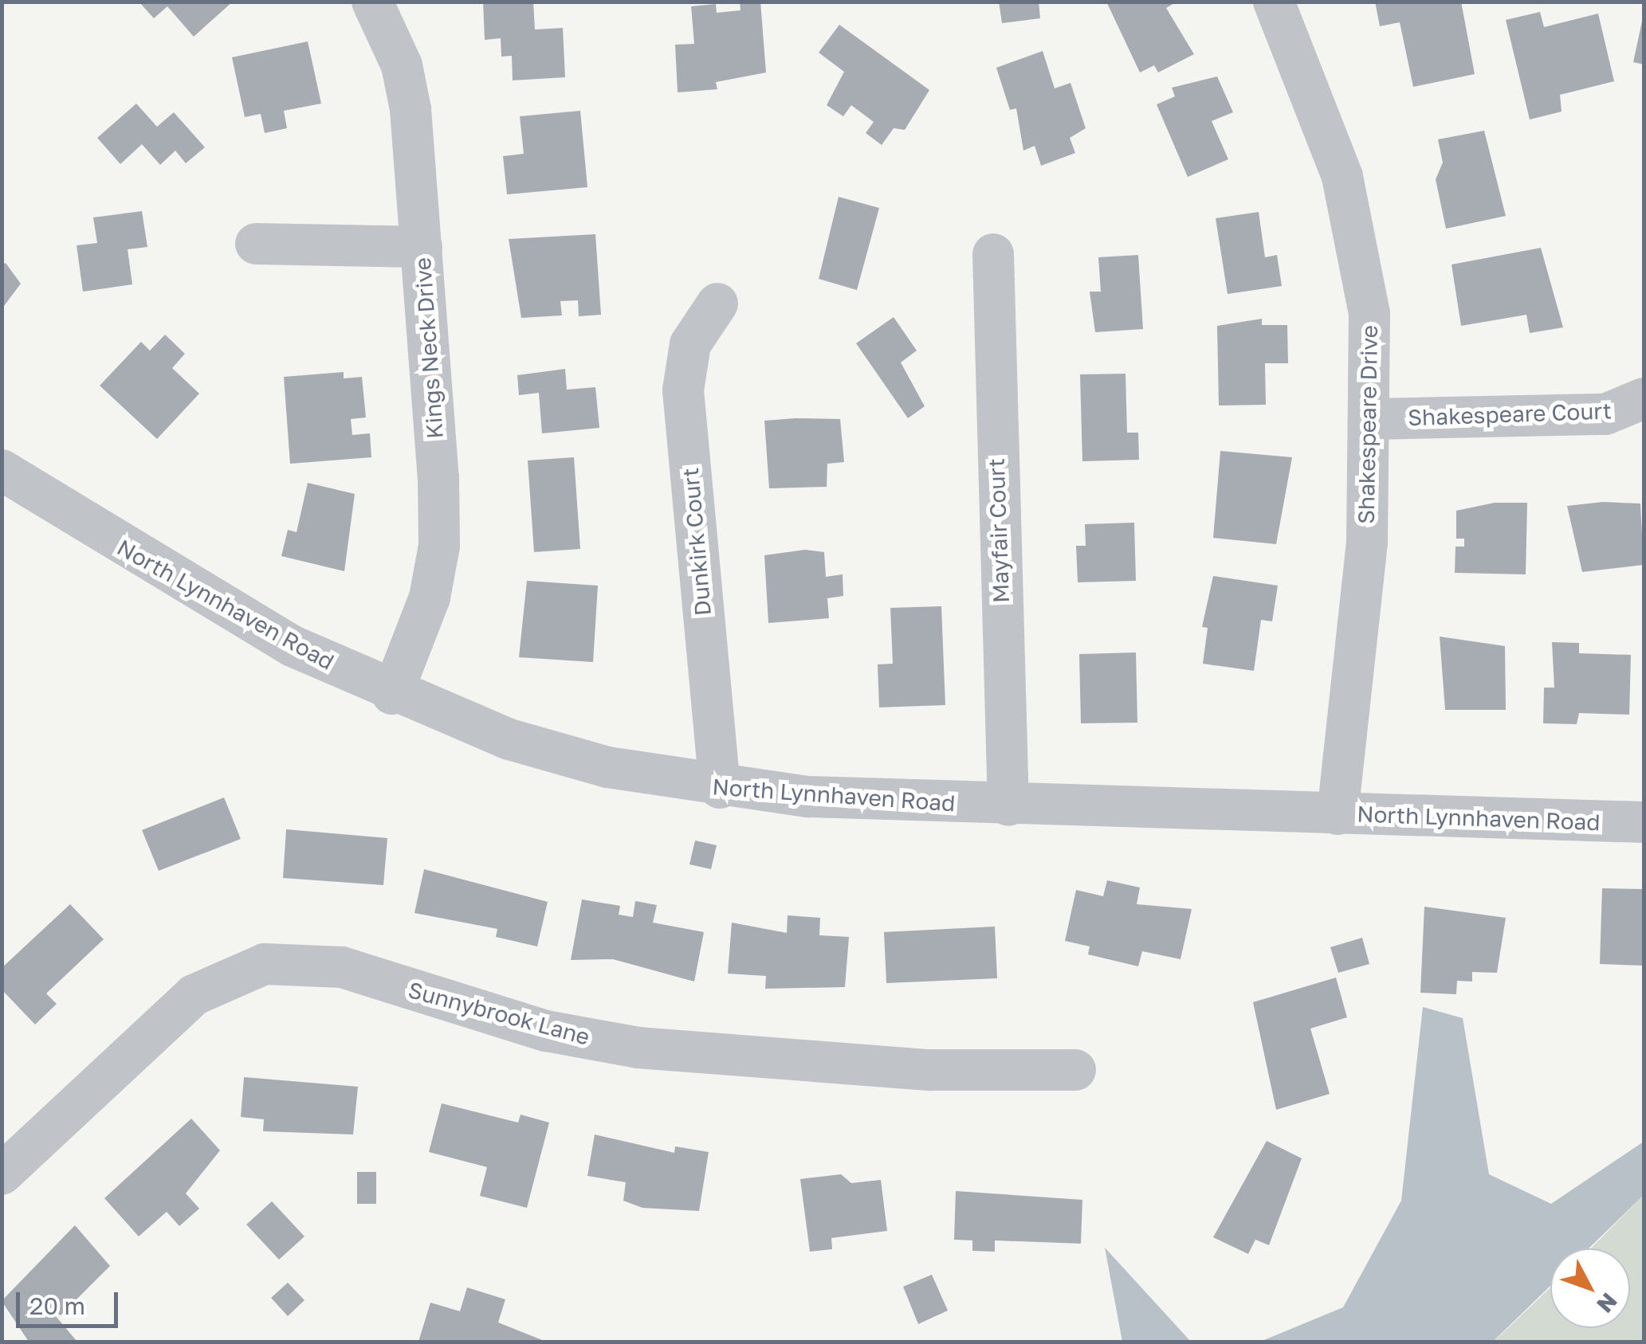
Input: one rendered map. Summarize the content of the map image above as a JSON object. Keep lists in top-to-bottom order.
{
  "streets": {
    "street": [
      "Kings Neck Drive",
      "Shakespeare Court",
      "Shakespeare Drive",
      "Mayfair Court",
      "Dunkirk Court",
      "North Lynnhaven Road",
      "Sunnybrook Lane"
    ]
  },
  "crossings": [
    ["Kings Neck Drive", "North Lynnhaven Road"],
    ["Shakespeare Court", "Shakespeare Drive"],
    ["Shakespeare Drive", "North Lynnhaven Road"],
    ["Mayfair Court", "North Lynnhaven Road"],
    ["Dunkirk Court", "North Lynnhaven Road"]
  ],
  "scale_bar": "20 m",
  "north": "bottom right"
}
